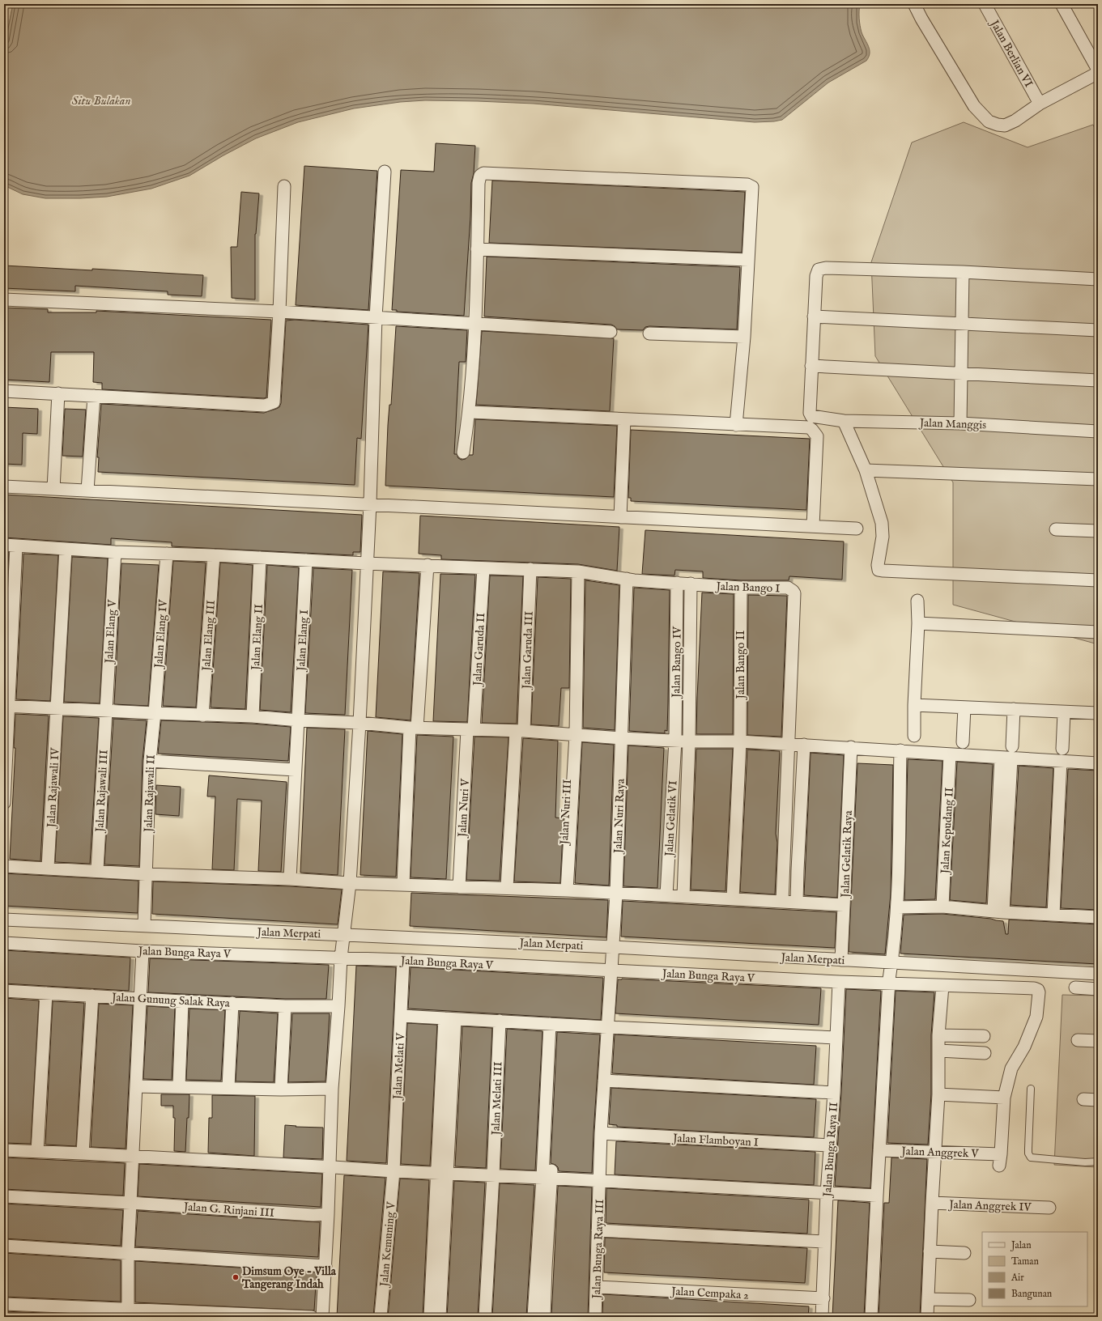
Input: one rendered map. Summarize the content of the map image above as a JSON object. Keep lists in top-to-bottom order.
{
  "streets": {
    "street": [
      "Jalan Berlian VI",
      "Jalan Manggis",
      "Jalan Bango I",
      "Jalan Elang V",
      "Jalan Elang IV",
      "Jalan Elang III",
      "Jalan Elang II",
      "Jalan Elang I",
      "Jalan Garuda II",
      "Jalan Garuda III",
      "Jalan Bango IV",
      "Jalan Bango II",
      "Jalan Rajawali IV",
      "Jalan Rajawali III",
      "Jalan Rajawali II",
      "Jalan Nuri III",
      "Jalan Nuri Raya",
      "Jalan Gelatik VI",
      "Jalan Kepudang II",
      "Jalan Gelatik Raya",
      "Jalan Merpati",
      "Jalan Bunga Raya V",
      "Jalan Gunung Salak Raya",
      "Jalan Melati V",
      "Jalan Melati III",
      "Jalan Flamboyan I",
      "Jalan Bunga Raya II",
      "Jalan Anggrek V",
      "Jalan Anggrek IV",
      "Jalan G. Rinjani III",
      "Jalan Kemuning V",
      "Jalan Bunga Raya III",
      "Jalan Cempaka 2"
    ]
  },
  "crossings": [
    ["Jalan Bango I", "Jalan Elang V"],
    ["Jalan Bango I", "Jalan Elang IV"],
    ["Jalan Bango I", "Jalan Elang III"],
    ["Jalan Bango I", "Jalan Elang II"],
    ["Jalan Bango I", "Jalan Elang I"],
    ["Jalan Bango I", "Jalan Garuda II"],
    ["Jalan Bango I", "Jalan Garuda III"],
    ["Jalan Bango I", "Jalan Bango IV"],
    ["Jalan Bango I", "Jalan Bango II"],
    ["Jalan Bango I", "Jalan Rajawali IV"],
    ["Jalan Bango I", "Jalan Nuri III"],
    ["Jalan Bango I", "Jalan Nuri Raya"],
    ["Jalan Elang V", "Jalan Rajawali III"],
    ["Jalan Elang IV", "Jalan Rajawali II"],
    ["Jalan Bango IV", "Jalan Gelatik VI"],
    ["Jalan Rajawali II", "Jalan Merpati"],
    ["Jalan Nuri Raya", "Jalan Merpati"],
    ["Jalan Nuri Raya", "Jalan Bunga Raya V"],
    ["Jalan Nuri Raya", "Jalan Bunga Raya III"],
    ["Jalan Gelatik Raya", "Jalan Merpati"],
    ["Jalan Bunga Raya V", "Jalan Melati V"],
    ["Jalan Bunga Raya V", "Jalan Bunga Raya II"],
    ["Jalan Bunga Raya V", "Jalan Anggrek V"],
    ["Jalan Melati V", "Jalan Kemuning V"],
    ["Jalan Flamboyan I", "Jalan Bunga Raya II"],
    ["Jalan Flamboyan I", "Jalan Bunga Raya III"],
    ["Jalan Bunga Raya II", "Jalan Cempaka 2"],
    ["Jalan Bunga Raya III", "Jalan Cempaka 2"]
  ],
  "water": ["Situ Bulakan"],
  "places": ["Dimsum Oye - Villa Tangerang Indah"],
  "legend": [
    "Jalan",
    "Taman",
    "Air",
    "Bangunan"
  ]
}
